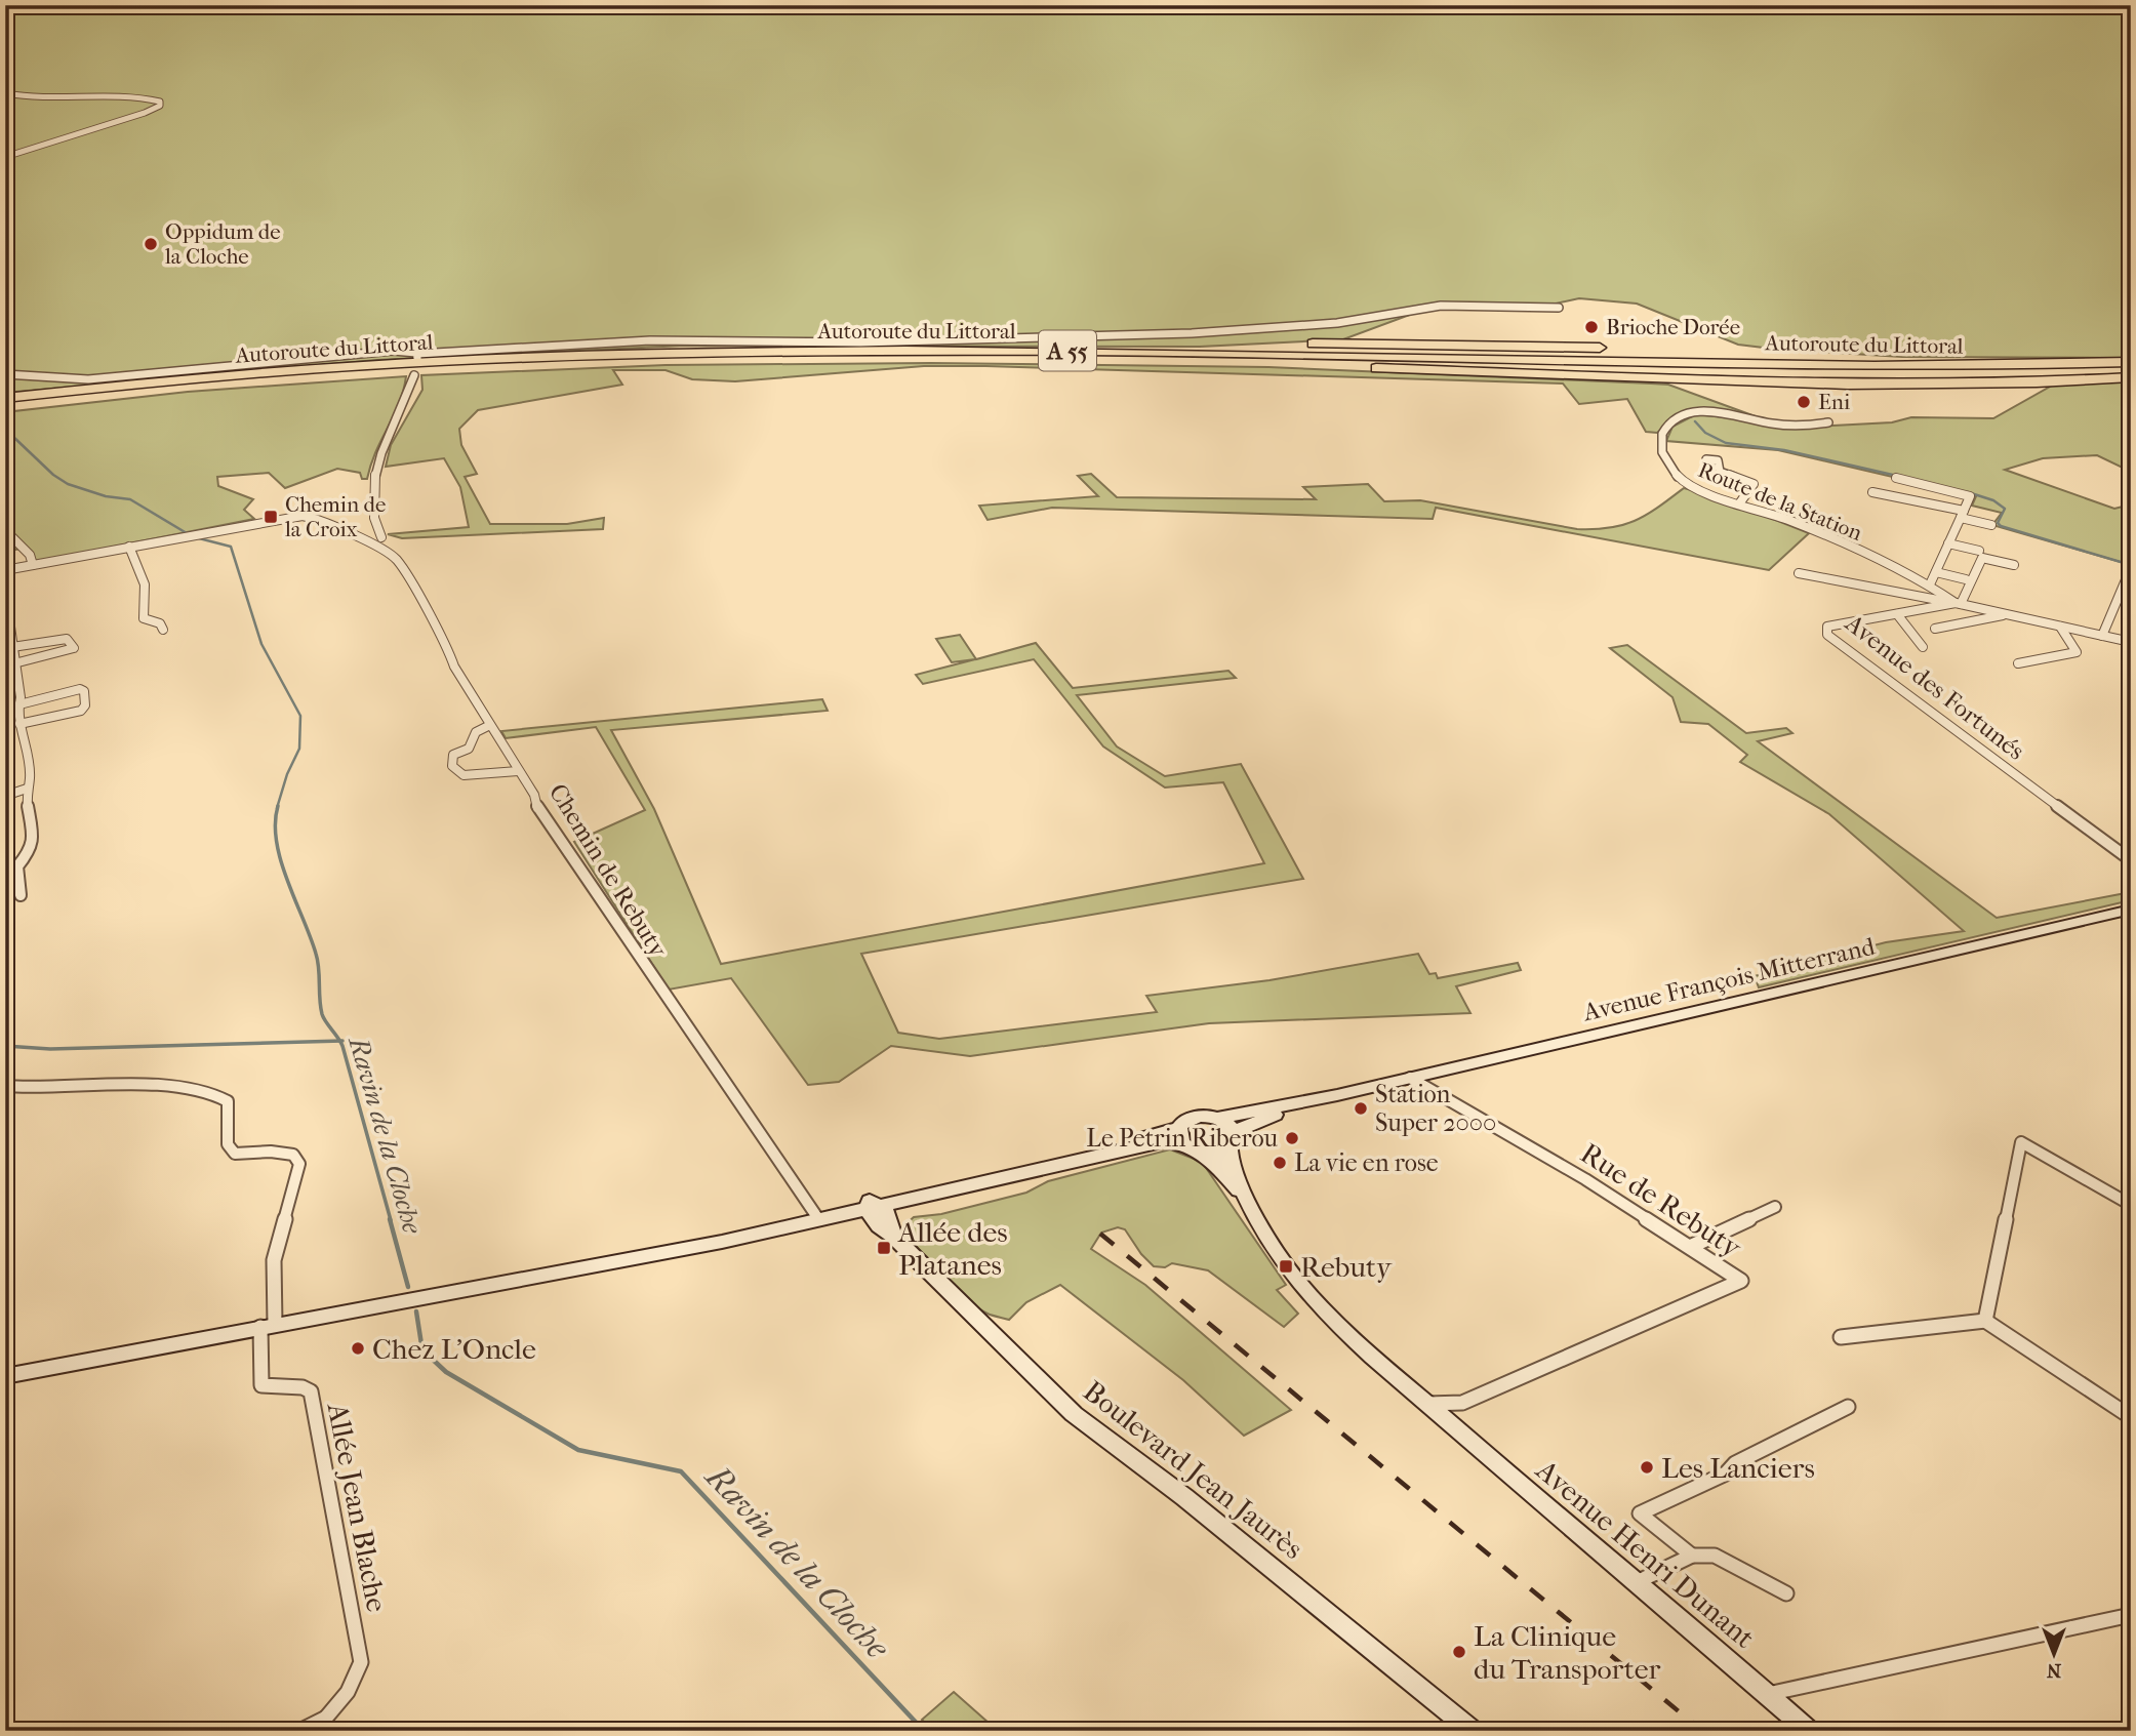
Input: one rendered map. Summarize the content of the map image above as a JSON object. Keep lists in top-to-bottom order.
{
  "streets": {
    "highway": ["Autoroute du Littoral", "A 55"],
    "main road": ["Avenue François Mitterrand", "Boulevard Jean Jaurès", "Avenue Henri Dunant"],
    "street": [
      "Route de la Station",
      "Avenue des Fortunés",
      "Chemin de Rebuty",
      "Rue de Rebuty",
      "Allée Jean Blache"
    ]
  },
  "crossings": [
    ["Route de la Station", "Avenue des Fortunés"],
    ["Avenue François Mitterrand", "Rue de Rebuty"],
    ["Rue de Rebuty", "Avenue Henri Dunant"]
  ],
  "water": ["Ravin de la Cloche"],
  "places": {
    "other": [
      "Oppidum de la Cloche",
      "Brioche Dorée",
      "Eni",
      "Station Super 2000",
      "Le Petrin Riberou",
      "La vie en rose",
      "Chez L'Oncle",
      "Les Lanciers",
      "La Clinique du Transporter"
    ],
    "transit": ["Chemin de la Croix", "Allée des Platanes", "Rebuty"]
  },
  "north": "bottom"
}
